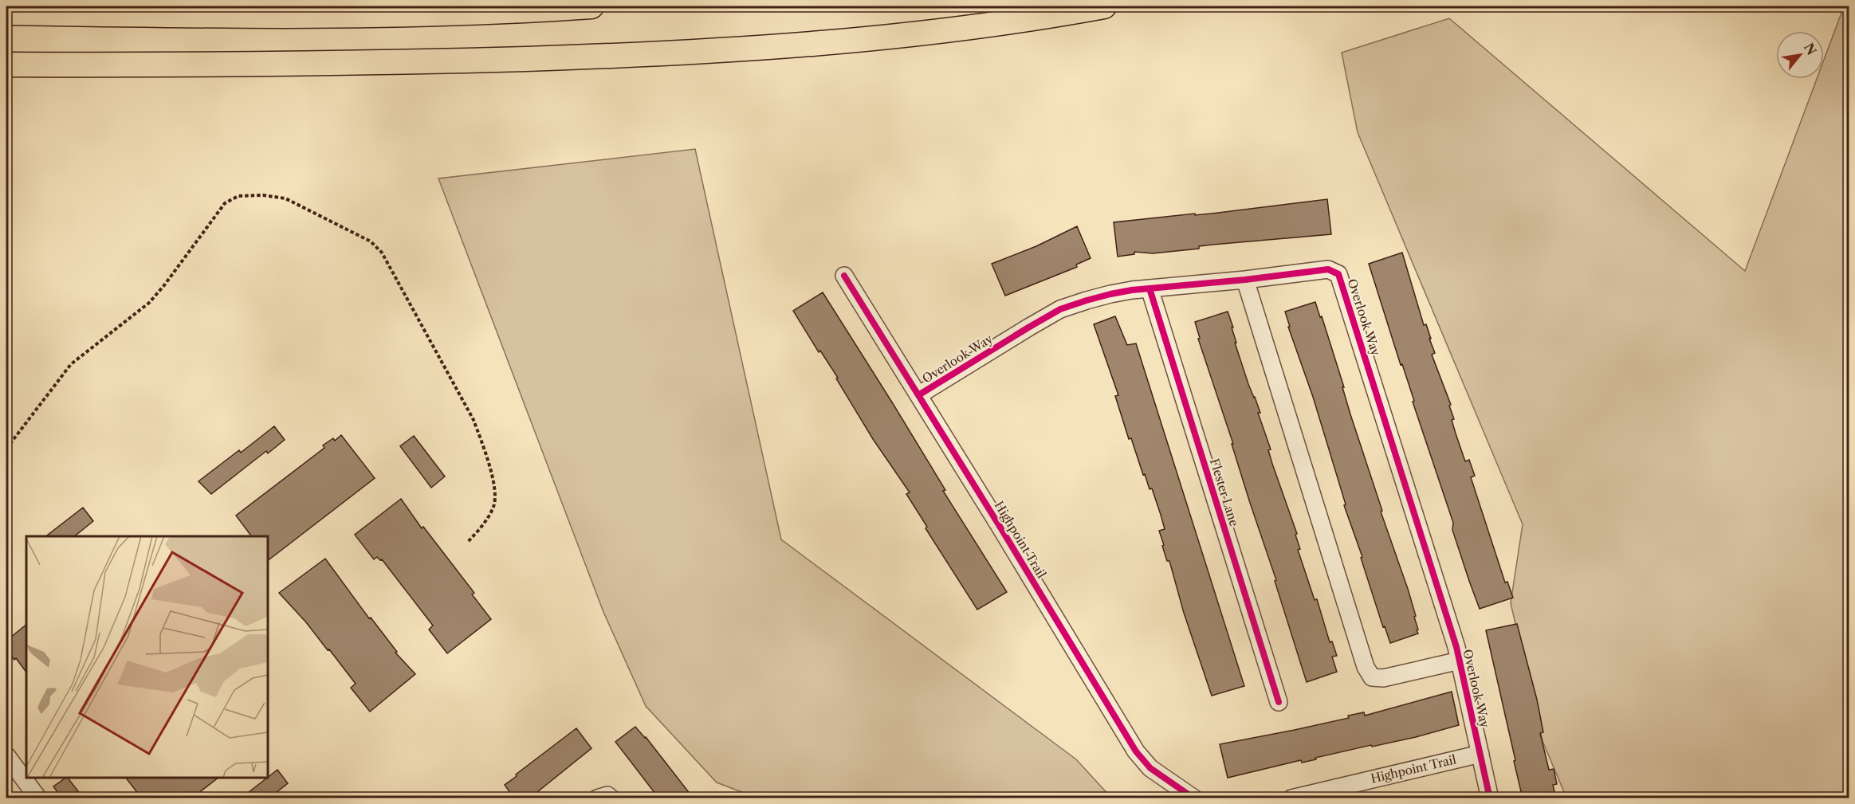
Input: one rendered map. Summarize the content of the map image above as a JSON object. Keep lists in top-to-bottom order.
{
  "streets": {
    "street": ["Overlook Way", "Flester Lane", "Highpoint Trail"]
  },
  "crossings": [
    ["Overlook Way", "Flester Lane"],
    ["Overlook Way", "Highpoint Trail"]
  ],
  "north": "top right"
}
